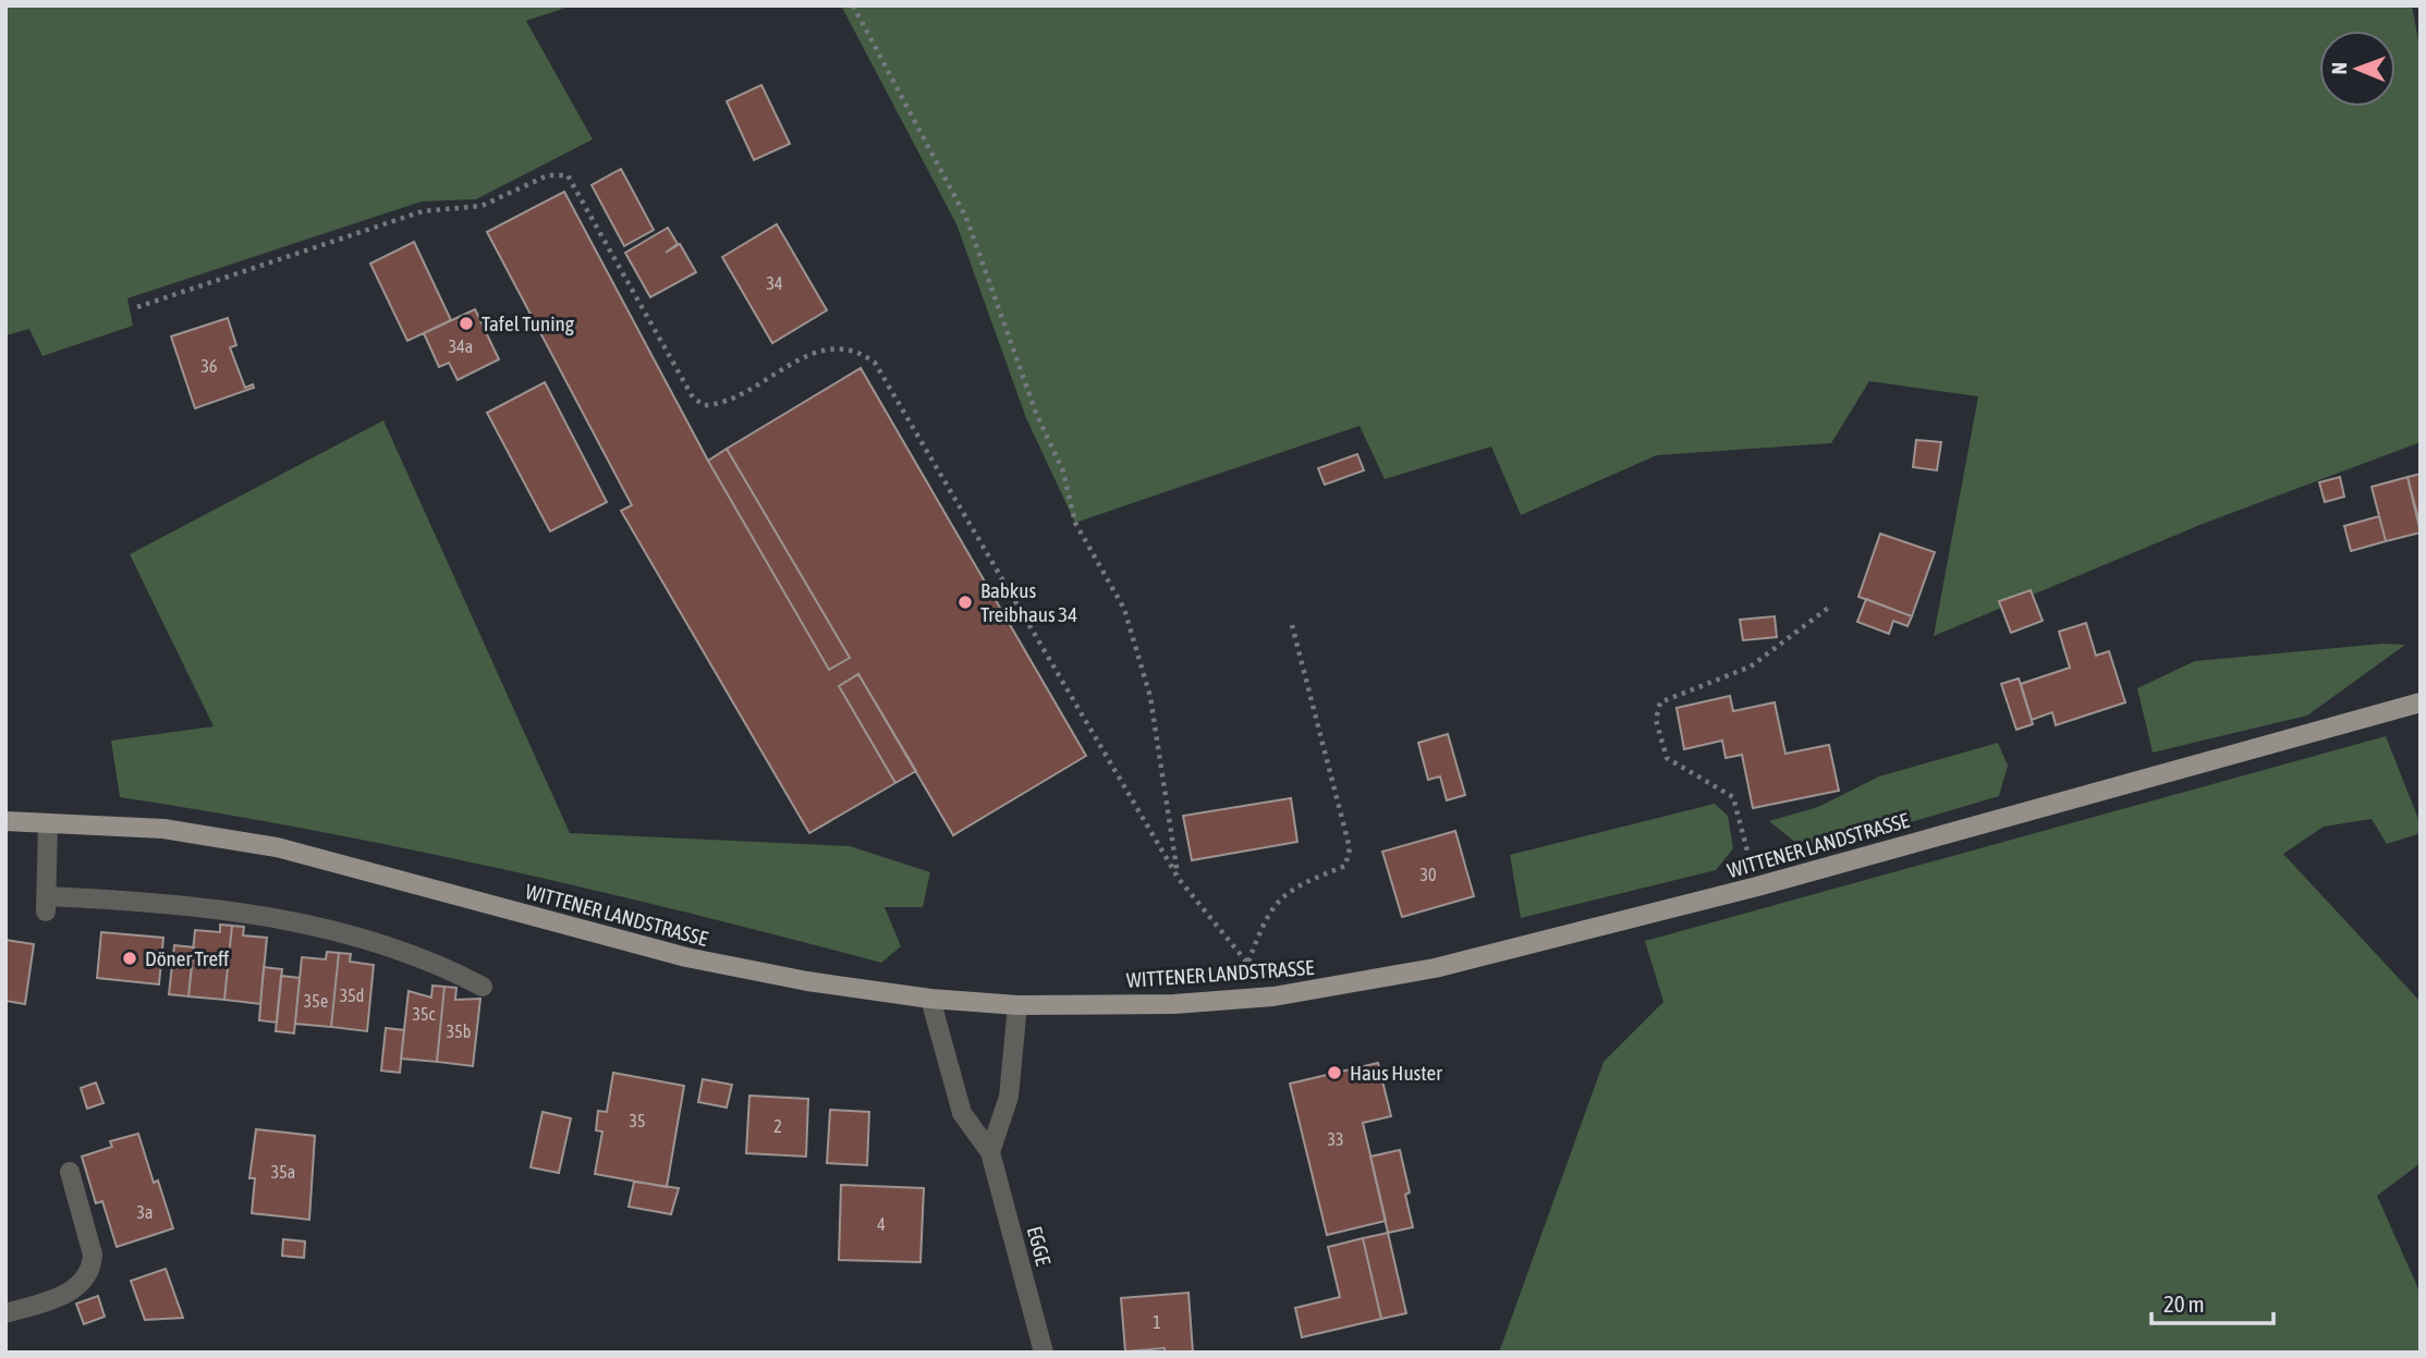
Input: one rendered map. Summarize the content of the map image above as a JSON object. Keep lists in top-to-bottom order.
{
  "streets": {
    "main road": ["WITTENER LANDSTRASSE"],
    "street": ["EGGE"]
  },
  "crossings": [
    ["WITTENER LANDSTRASSE", "EGGE"]
  ],
  "places": [
    "Tafel Tuning",
    "Babkus Treibhaus 34",
    "Döner Treff",
    "Haus Huster"
  ],
  "house_numbers": [
    "34",
    "34a",
    "36",
    "30",
    "35d",
    "35e",
    "35c",
    "35b",
    "35",
    "2",
    "33",
    "35a",
    "3a",
    "4",
    "1"
  ],
  "scale_bar": "20 m",
  "north": "left"
}
